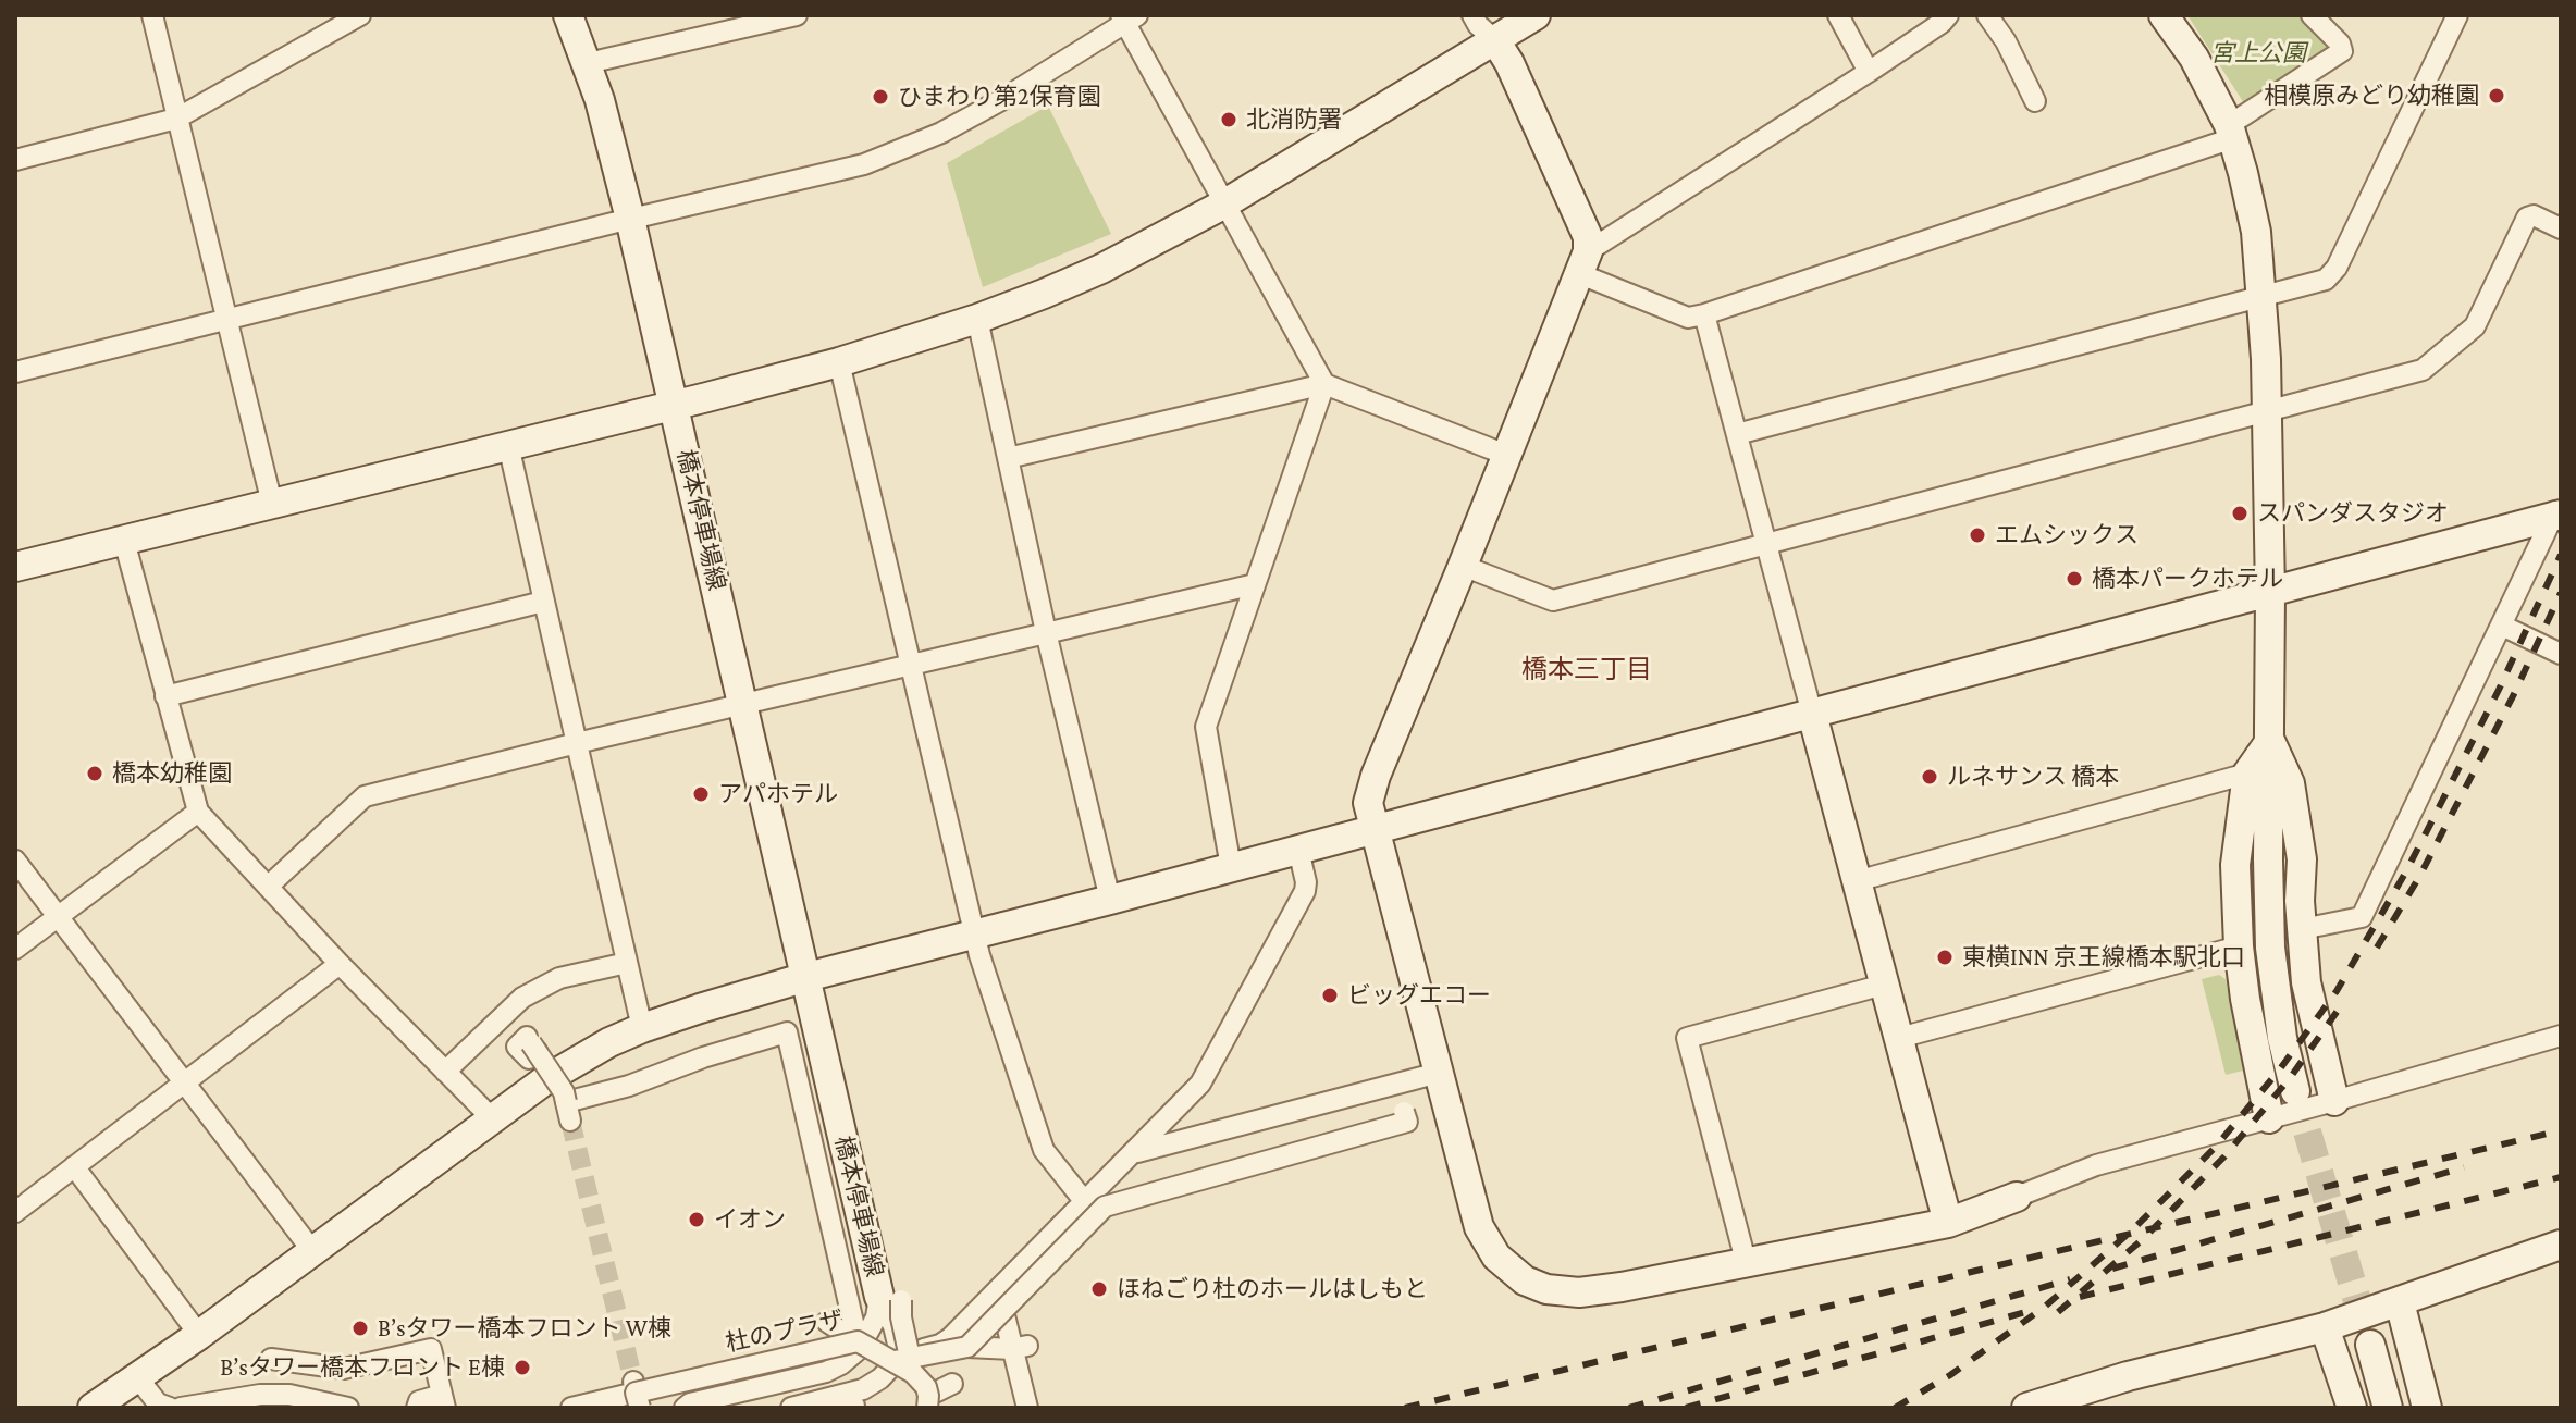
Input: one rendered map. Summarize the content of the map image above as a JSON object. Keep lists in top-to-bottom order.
{
  "streets": {
    "street": ["橋本停車場線", "杜のプラザ"]
  },
  "districts": ["橋本三丁目"],
  "parks": ["宮上公園"],
  "places": [
    "相模原みどり幼稚園",
    "ひまわり第2保育園",
    "北消防署",
    "スパンダスタジオ",
    "エムシックス",
    "橋本パークホテル",
    "橋本幼稚園",
    "ルネサンス 橋本",
    "アパホテル",
    "東横INN 京王線橋本駅北口",
    "ビッグエコー",
    "イオン",
    "ほねごり杜のホールはしもと",
    "B’sタワー橋本フロント W棟",
    "B’sタワー橋本フロント E棟"
  ]
}
